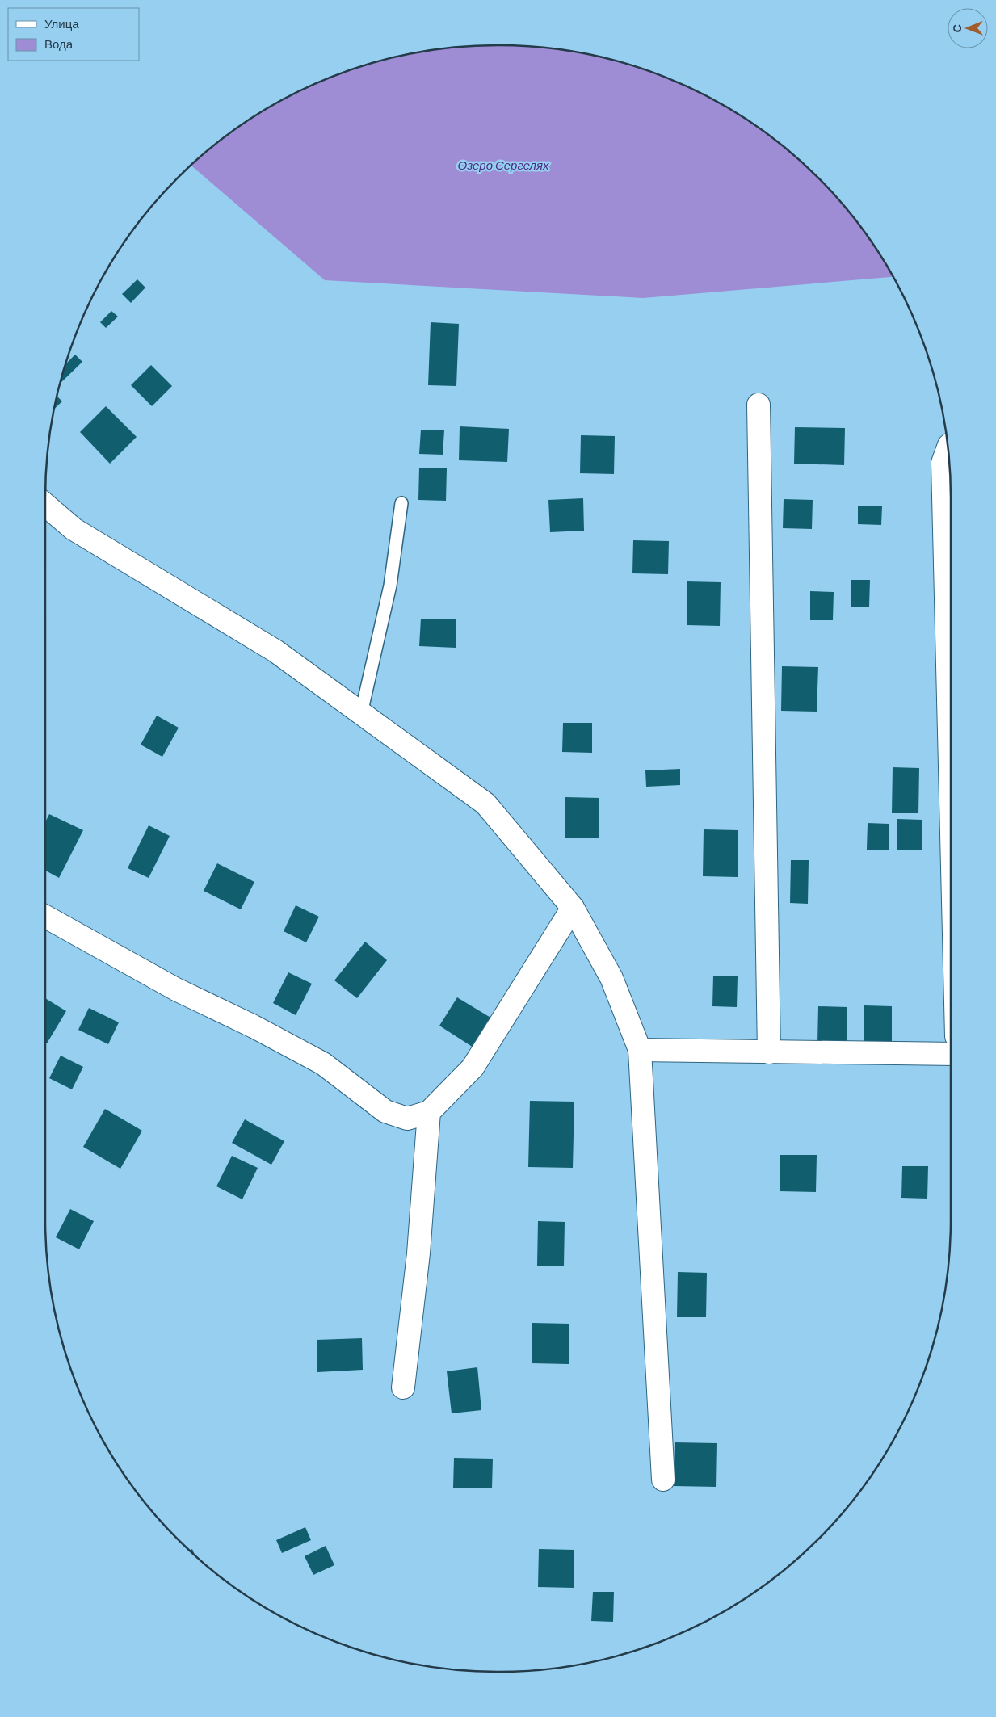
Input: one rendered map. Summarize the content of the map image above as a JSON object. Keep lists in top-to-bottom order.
{
  "water": ["Озеро Сергелях"],
  "legend": ["Улица", "Вода"],
  "north": "left"
}
